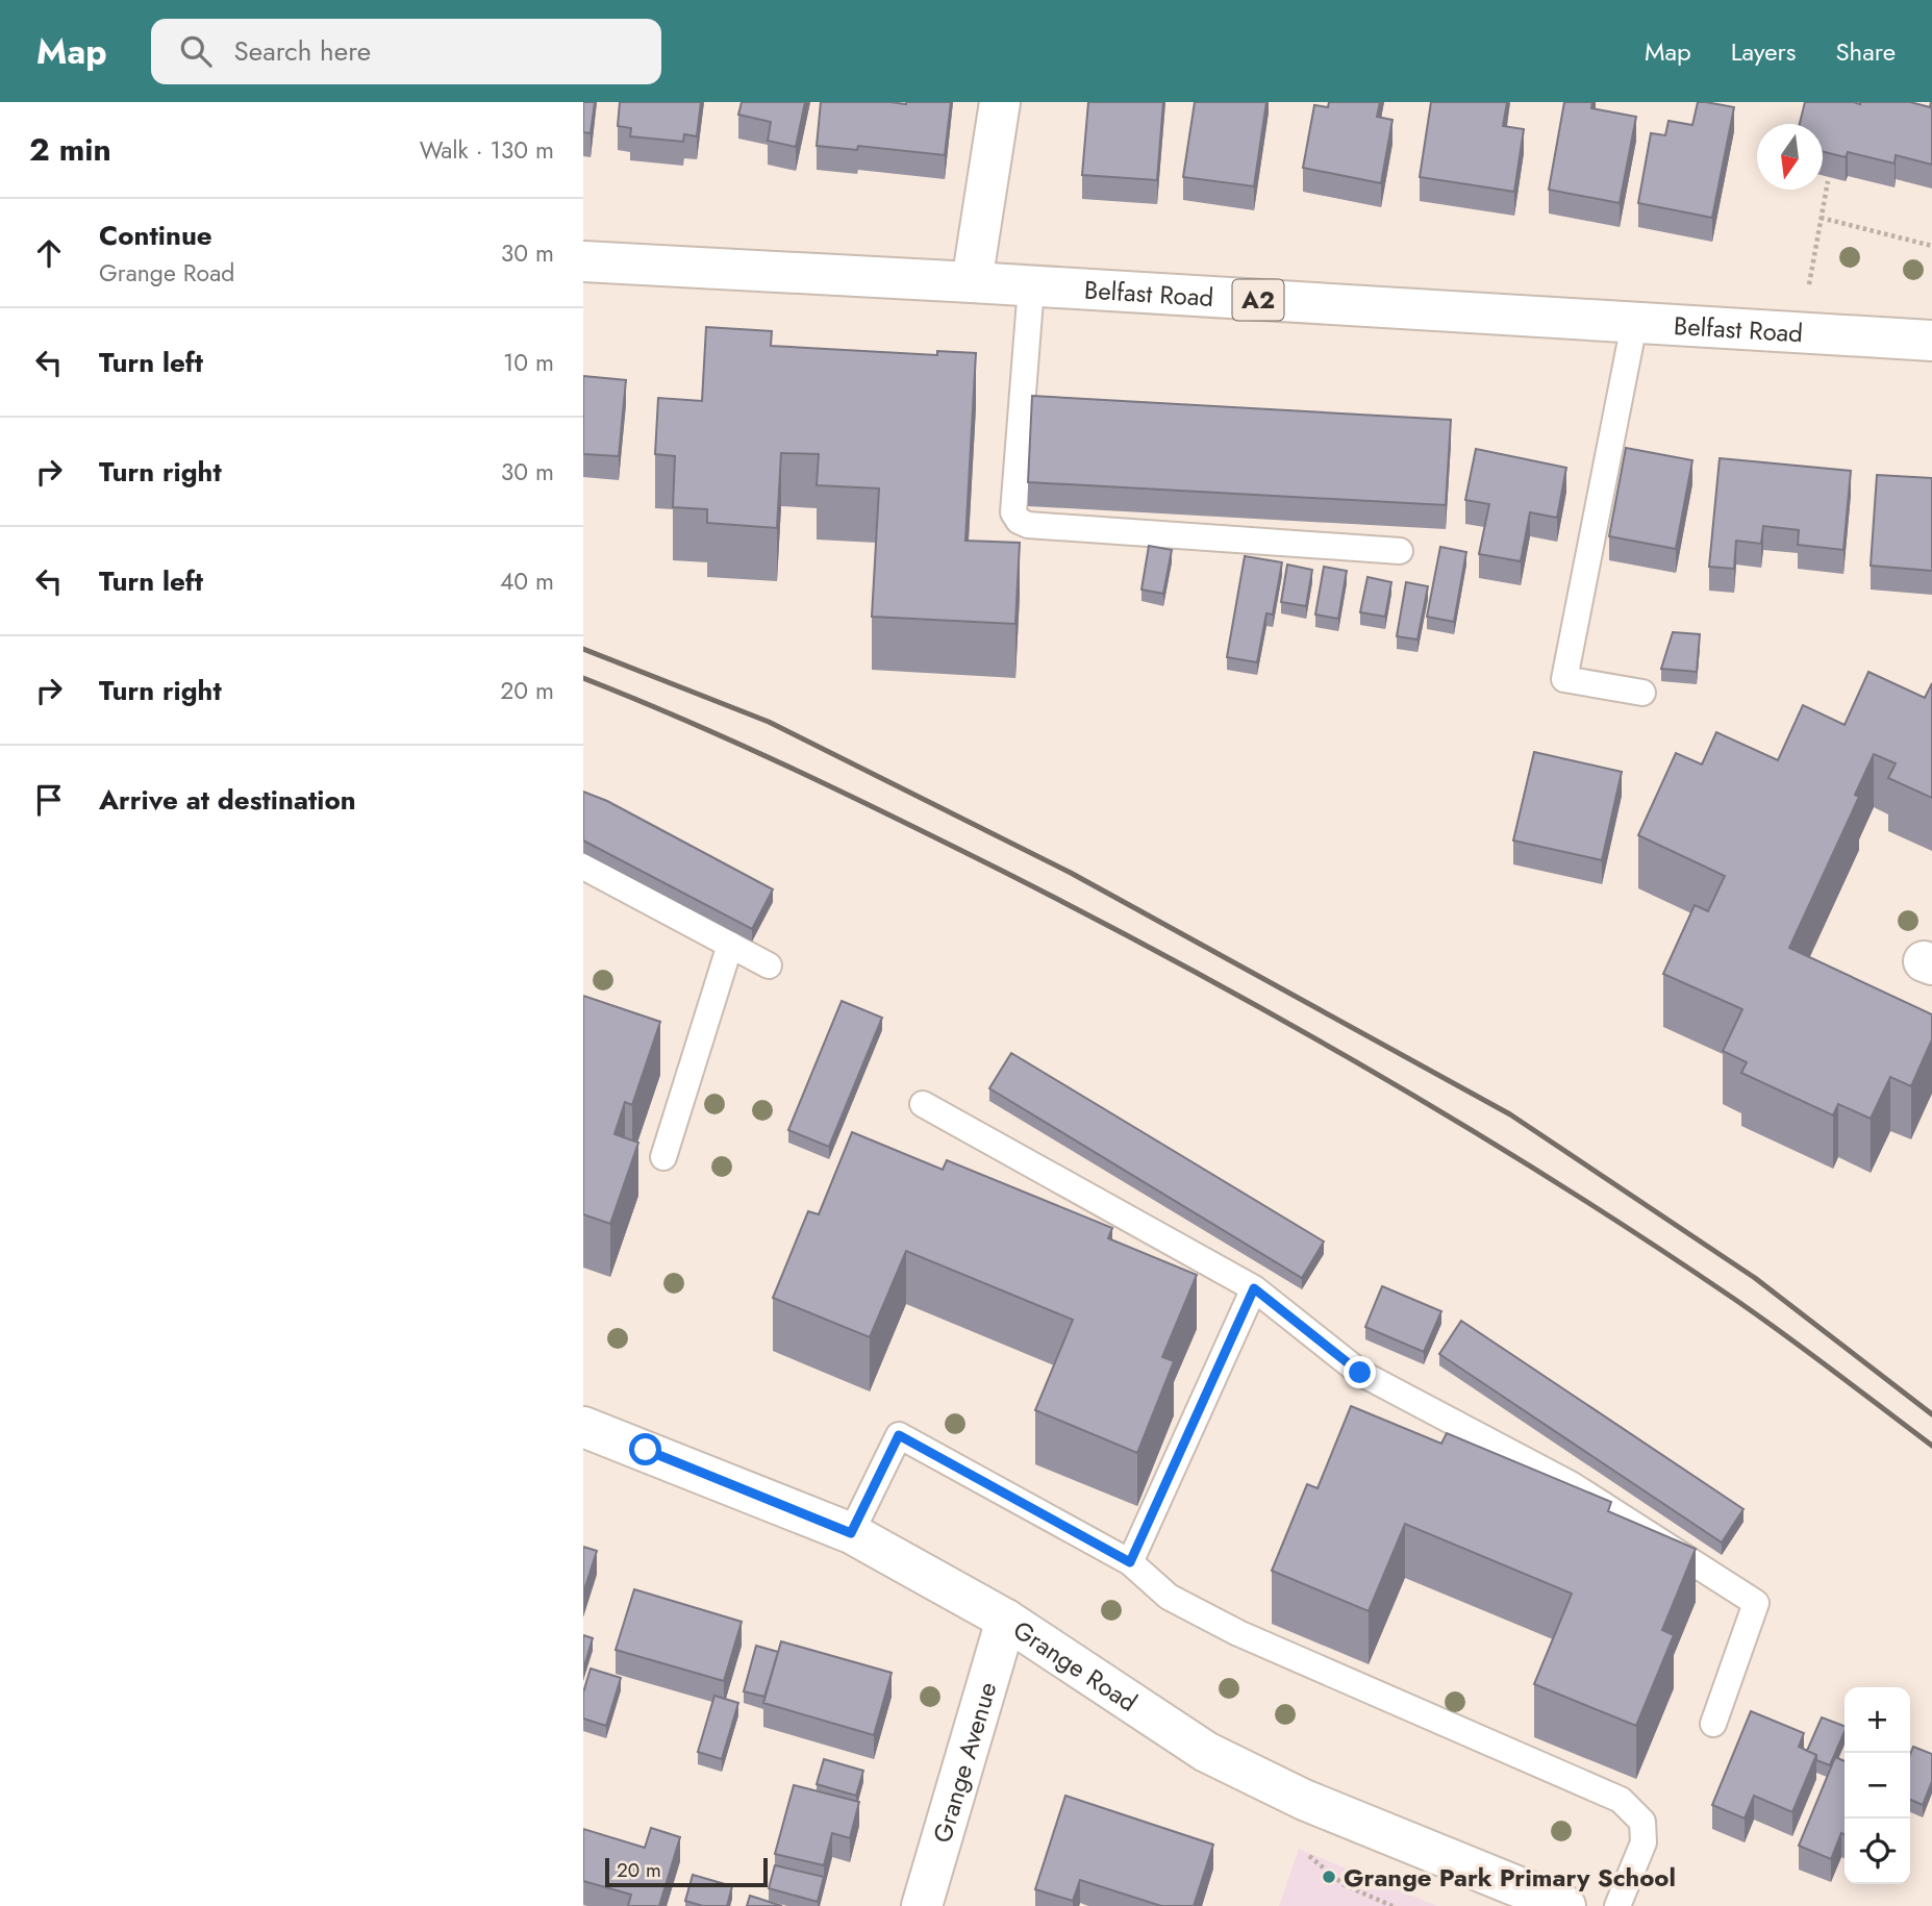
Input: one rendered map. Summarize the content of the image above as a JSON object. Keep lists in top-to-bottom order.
{
  "streets": {
    "street": [
      "Belfast Road",
      "A2",
      "Grange Road",
      "Grange Avenue"
    ]
  },
  "crossings": [
    ["Grange Road", "Grange Avenue"]
  ],
  "places": ["Grange Park Primary School"],
  "scale_bar": "20 m",
  "north": "bottom",
  "page": {
    "header": "Map",
    "search": "Search here",
    "nav": ["Map", "Layers", "Share"],
    "heading": ["2 min", "Walk · 130 m"],
    "list": [
      ["Continue", "Grange Road", "30 m"],
      ["Turn left", "10 m"],
      ["Turn right", "30 m"],
      ["Turn left", "40 m"],
      ["Turn right", "20 m"],
      "Arrive at destination"
    ],
    "map_buttons": ["+", "−"],
    "scale": "20 m"
  }
}
